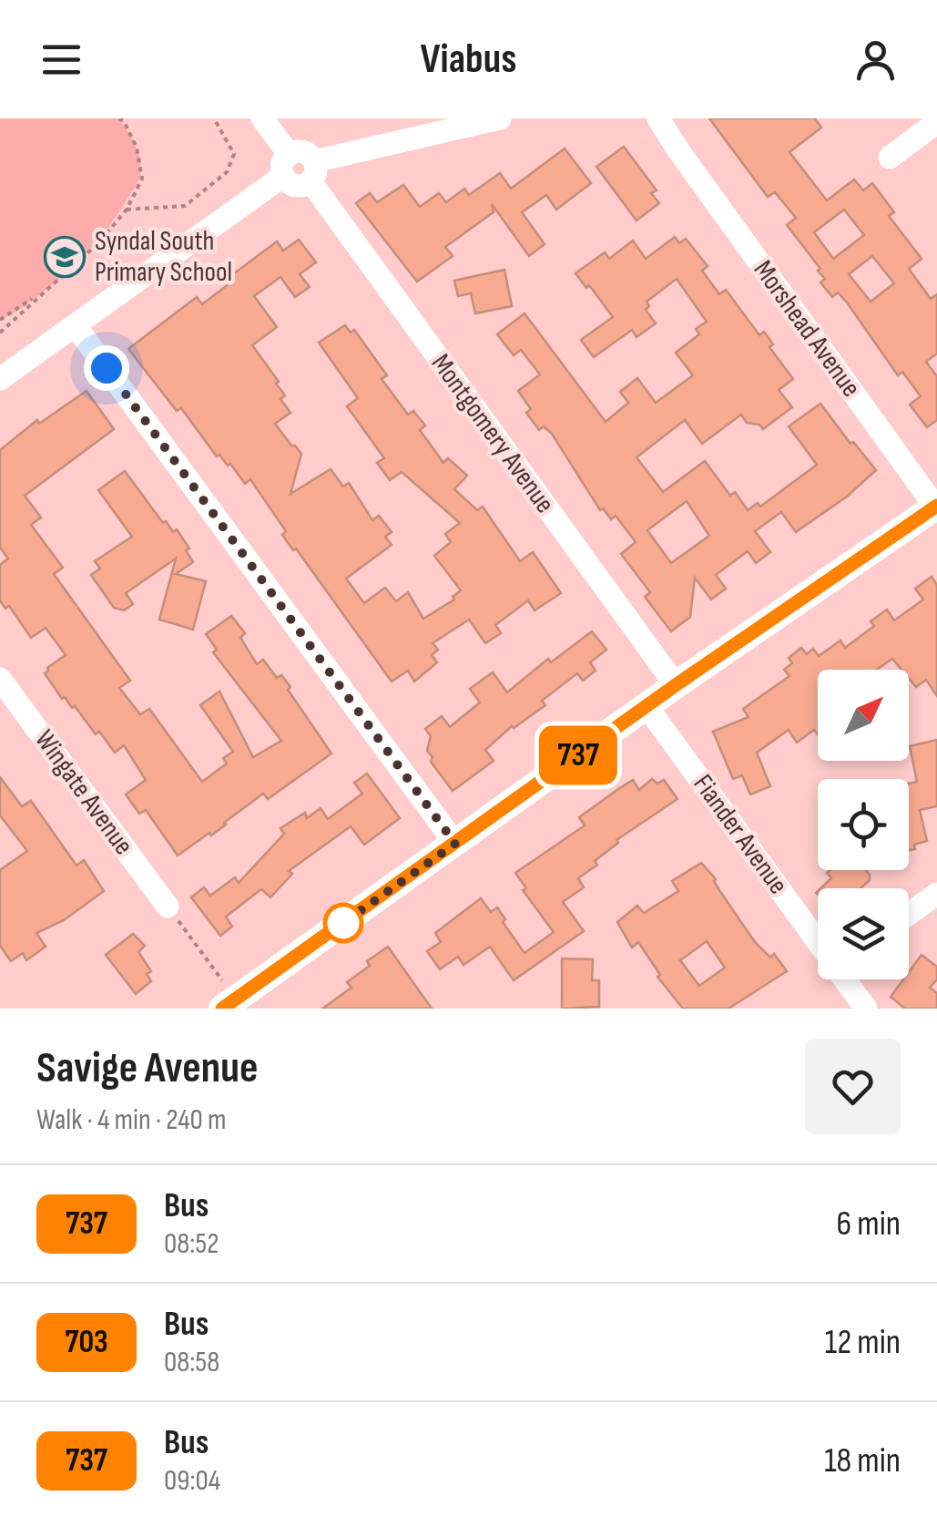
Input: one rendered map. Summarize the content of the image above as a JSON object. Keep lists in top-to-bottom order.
{
  "streets": {
    "street": [
      "Morshead Avenue",
      "Montgomery Avenue",
      "Wingate Avenue",
      "Fiander Avenue"
    ]
  },
  "places": {
    "school or university": ["Syndal South Primary School"]
  },
  "lines": ["bus line 737"],
  "north": "top right",
  "page": {
    "header": "Viabus",
    "on_map": "737",
    "heading": ["Savige Avenue", "Walk · 4 min · 240 m"],
    "list": [
      {
        "mark": "737",
        "name": "Bus",
        "note": "08:52",
        "value": "6 min"
      },
      {
        "mark": "703",
        "name": "Bus",
        "note": "08:58",
        "value": "12 min"
      },
      {
        "mark": "737",
        "name": "Bus",
        "note": "09:04",
        "value": "18 min"
      }
    ]
  }
}
